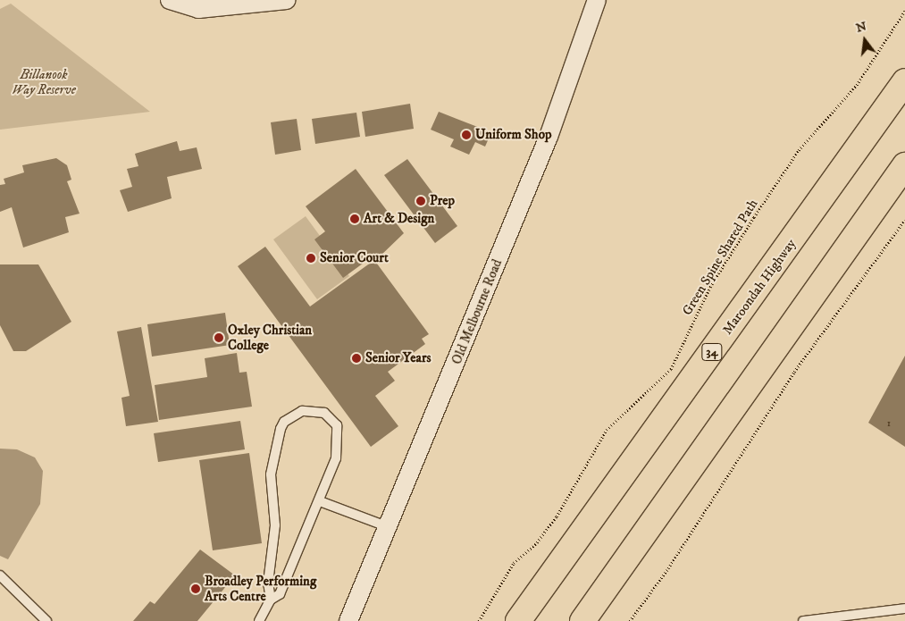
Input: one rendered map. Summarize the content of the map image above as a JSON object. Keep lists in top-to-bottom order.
{
  "streets": {
    "highway": ["Maroondah Highway", "34"],
    "street": ["Old Melbourne Road"],
    "path": ["Green Spine Shared Path"]
  },
  "parks": ["Billanook Way Reserve"],
  "places": [
    "Uniform Shop",
    "Prep",
    "Art & Design",
    "Senior Court",
    "Oxley Christian College",
    "Senior Years",
    "Broadley Performing Arts Centre"
  ],
  "house_numbers": ["1"],
  "north": "top"
}
